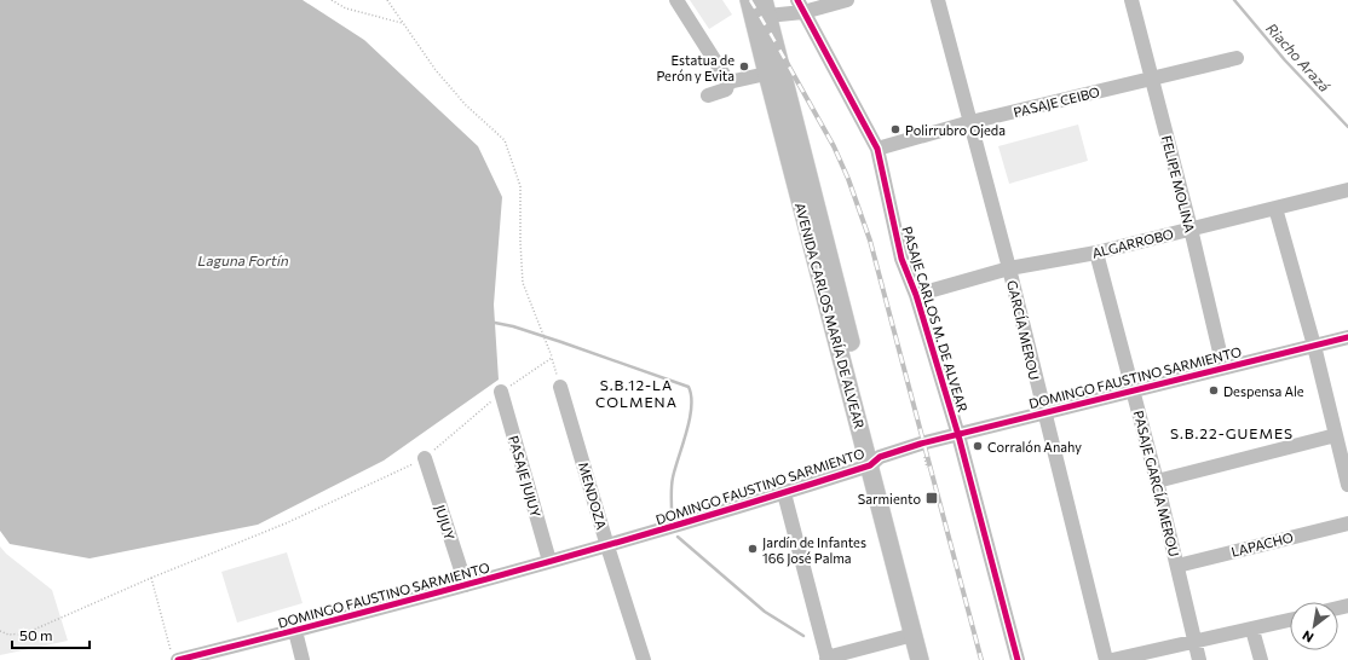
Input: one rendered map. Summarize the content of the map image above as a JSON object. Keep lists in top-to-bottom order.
{
  "streets": {
    "main road": ["AVENIDA CARLOS MARÍA DE ALVEAR"],
    "street": [
      "PASAJE CEIBO",
      "FELIPE MOLINA",
      "ALGARROBO",
      "PASAJE CARLOS M. DE ALVEAR",
      "GARCÍA MEROU",
      "DOMINGO FAUSTINO SARMIENTO",
      "PASAJE JUJUY",
      "PASAJE GARCÍA MEROU",
      "MENDOZA",
      "JUJUY",
      "LAPACHO"
    ]
  },
  "crossings": [
    ["PASAJE CEIBO", "FELIPE MOLINA"],
    ["PASAJE CEIBO", "PASAJE CARLOS M. DE ALVEAR"],
    ["PASAJE CEIBO", "GARCÍA MEROU"],
    ["FELIPE MOLINA", "ALGARROBO"],
    ["FELIPE MOLINA", "DOMINGO FAUSTINO SARMIENTO"],
    ["ALGARROBO", "PASAJE CARLOS M. DE ALVEAR"],
    ["ALGARROBO", "GARCÍA MEROU"],
    ["ALGARROBO", "PASAJE GARCÍA MEROU"],
    ["AVENIDA CARLOS MARÍA DE ALVEAR", "DOMINGO FAUSTINO SARMIENTO"],
    ["PASAJE CARLOS M. DE ALVEAR", "DOMINGO FAUSTINO SARMIENTO"],
    ["GARCÍA MEROU", "DOMINGO FAUSTINO SARMIENTO"],
    ["DOMINGO FAUSTINO SARMIENTO", "PASAJE JUJUY"],
    ["DOMINGO FAUSTINO SARMIENTO", "PASAJE GARCÍA MEROU"],
    ["DOMINGO FAUSTINO SARMIENTO", "MENDOZA"],
    ["DOMINGO FAUSTINO SARMIENTO", "JUJUY"],
    ["PASAJE GARCÍA MEROU", "LAPACHO"]
  ],
  "districts": ["S.B.12-LA COLMENA", "S.B.22-GUEMES"],
  "water": ["Riacho Arazá", "Laguna Fortín"],
  "places": {
    "other": [
      "Estatua de Perón y Evita",
      "Polirrubro Ojeda",
      "Despensa Ale",
      "Corralón Anahy",
      "Jardín de Infantes 166 José Palma"
    ],
    "transit": ["Sarmiento"]
  },
  "scale_bar": "50 m",
  "north": "bottom left"
}
